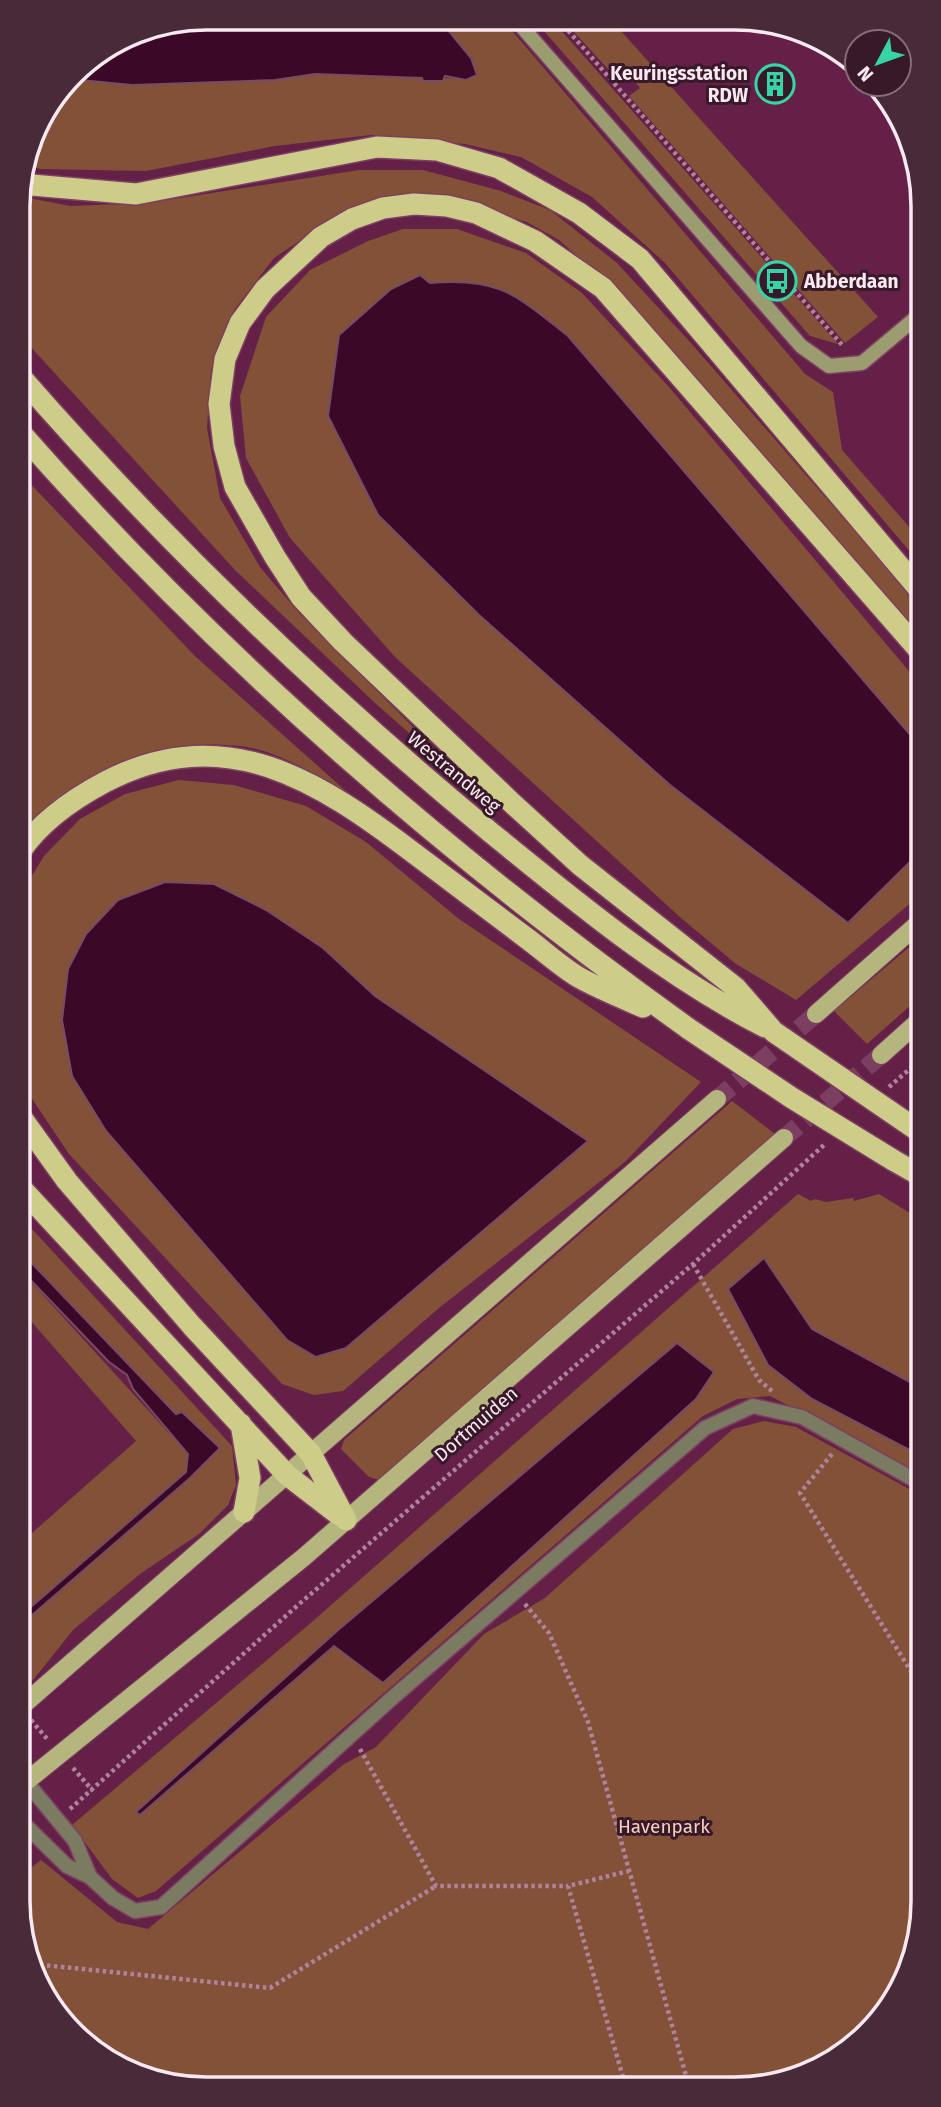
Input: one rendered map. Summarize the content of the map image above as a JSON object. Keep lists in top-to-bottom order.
{
  "streets": {
    "highway": ["Westrandweg"],
    "main road": ["Dortmuiden"]
  },
  "parks": ["Havenpark"],
  "places": {
    "building": ["Keuringsstation RDW"],
    "bus stop": ["Abberdaan"]
  },
  "north": "bottom left"
}
